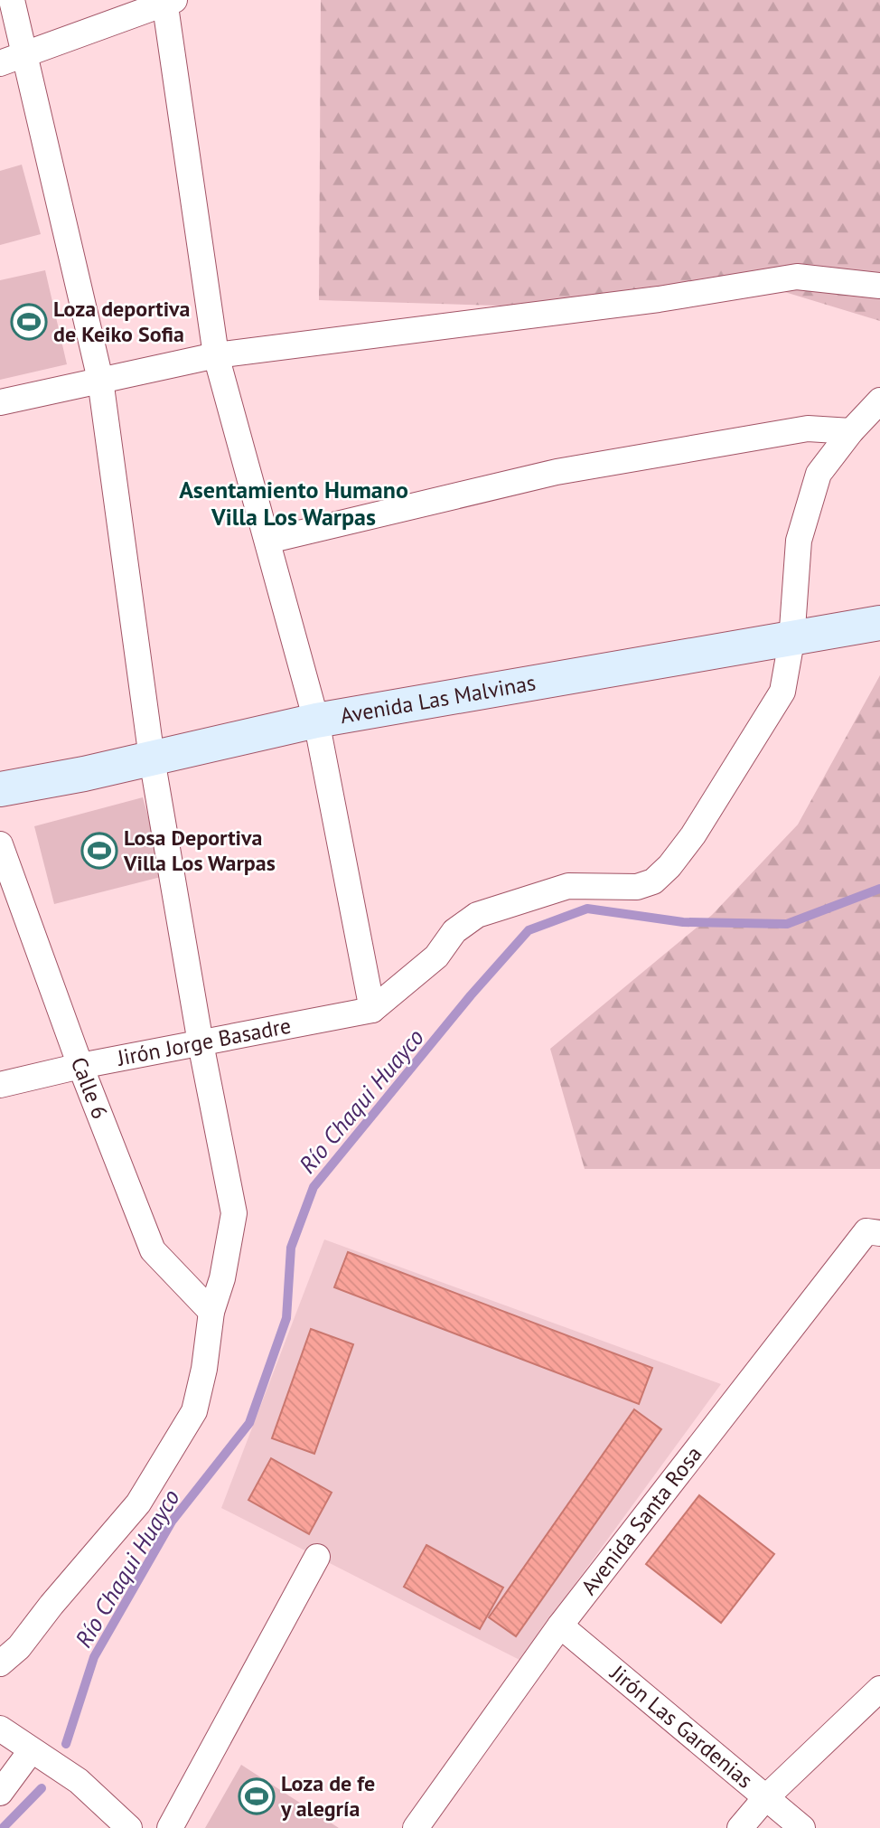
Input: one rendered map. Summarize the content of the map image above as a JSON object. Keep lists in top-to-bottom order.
{
  "streets": {
    "street": [
      "Avenida Las Malvinas",
      "Jirón Jorge Basadre",
      "Calle 6",
      "Avenida Santa Rosa",
      "Jirón Las Gardenias"
    ]
  },
  "crossings": [
    ["Jirón Jorge Basadre", "Calle 6"],
    ["Avenida Santa Rosa", "Jirón Las Gardenias"]
  ],
  "districts": ["Asentamiento Humano Villa Los Warpas"],
  "water": ["Río Chaqui Huayco"],
  "places": {
    "sports": ["Loza deportiva de Keiko Sofia", "Losa Deportiva Villa Los Warpas", "Loza de fe y alegría"]
  }
}
